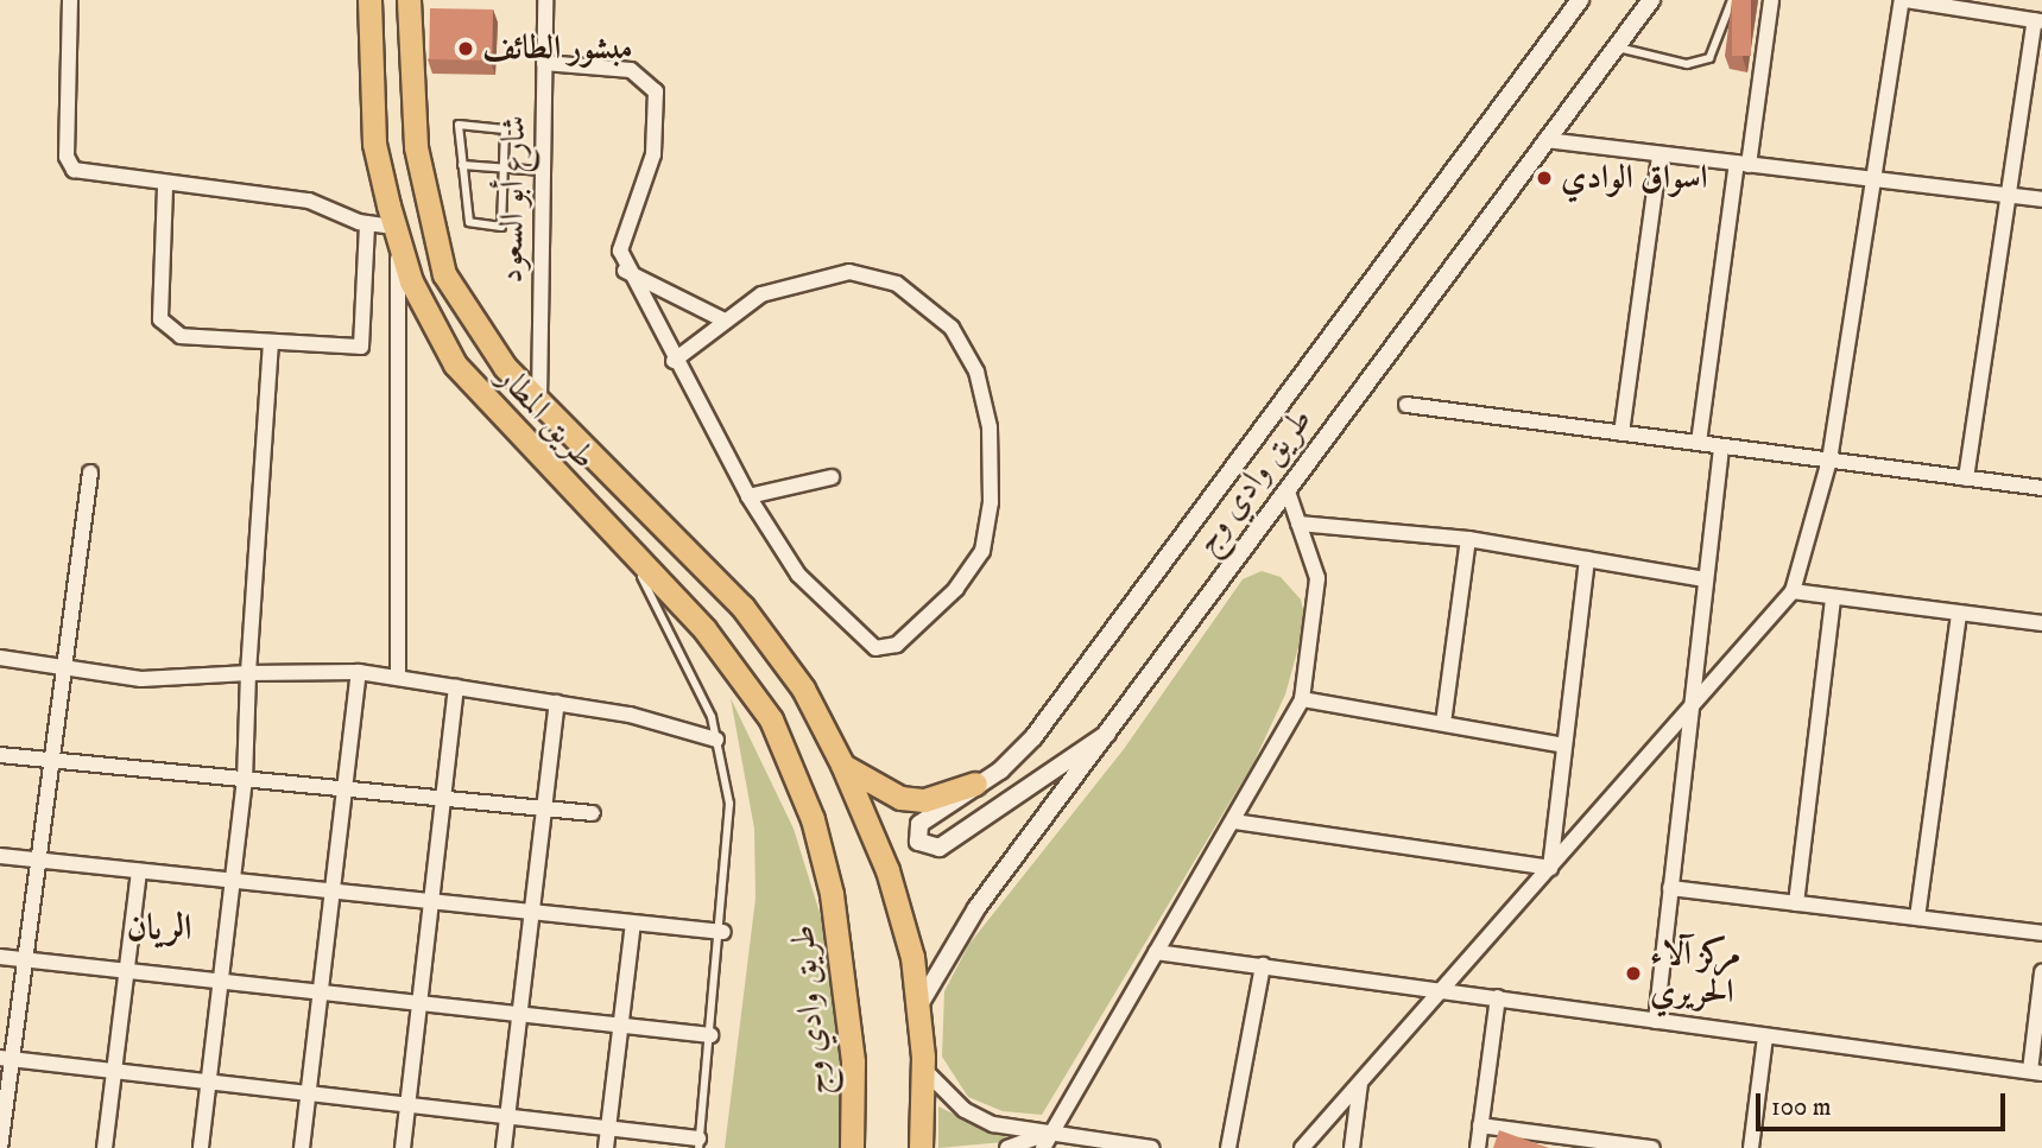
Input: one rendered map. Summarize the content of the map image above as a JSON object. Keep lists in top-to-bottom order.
{
  "streets": {
    "main road": ["طريق المطار", "طريق وادي وج"],
    "street": ["شارع أبو السعود"]
  },
  "crossings": [
    ["شارع أبو السعود", "طريق المطار"],
    ["طريق المطار", "طريق وادي وج"]
  ],
  "districts": ["الريان"],
  "places": ["مبشور الطائف", "اسواق الوادي", "مركز آلاء الحريري"],
  "scale_bar": "100 m"
}
